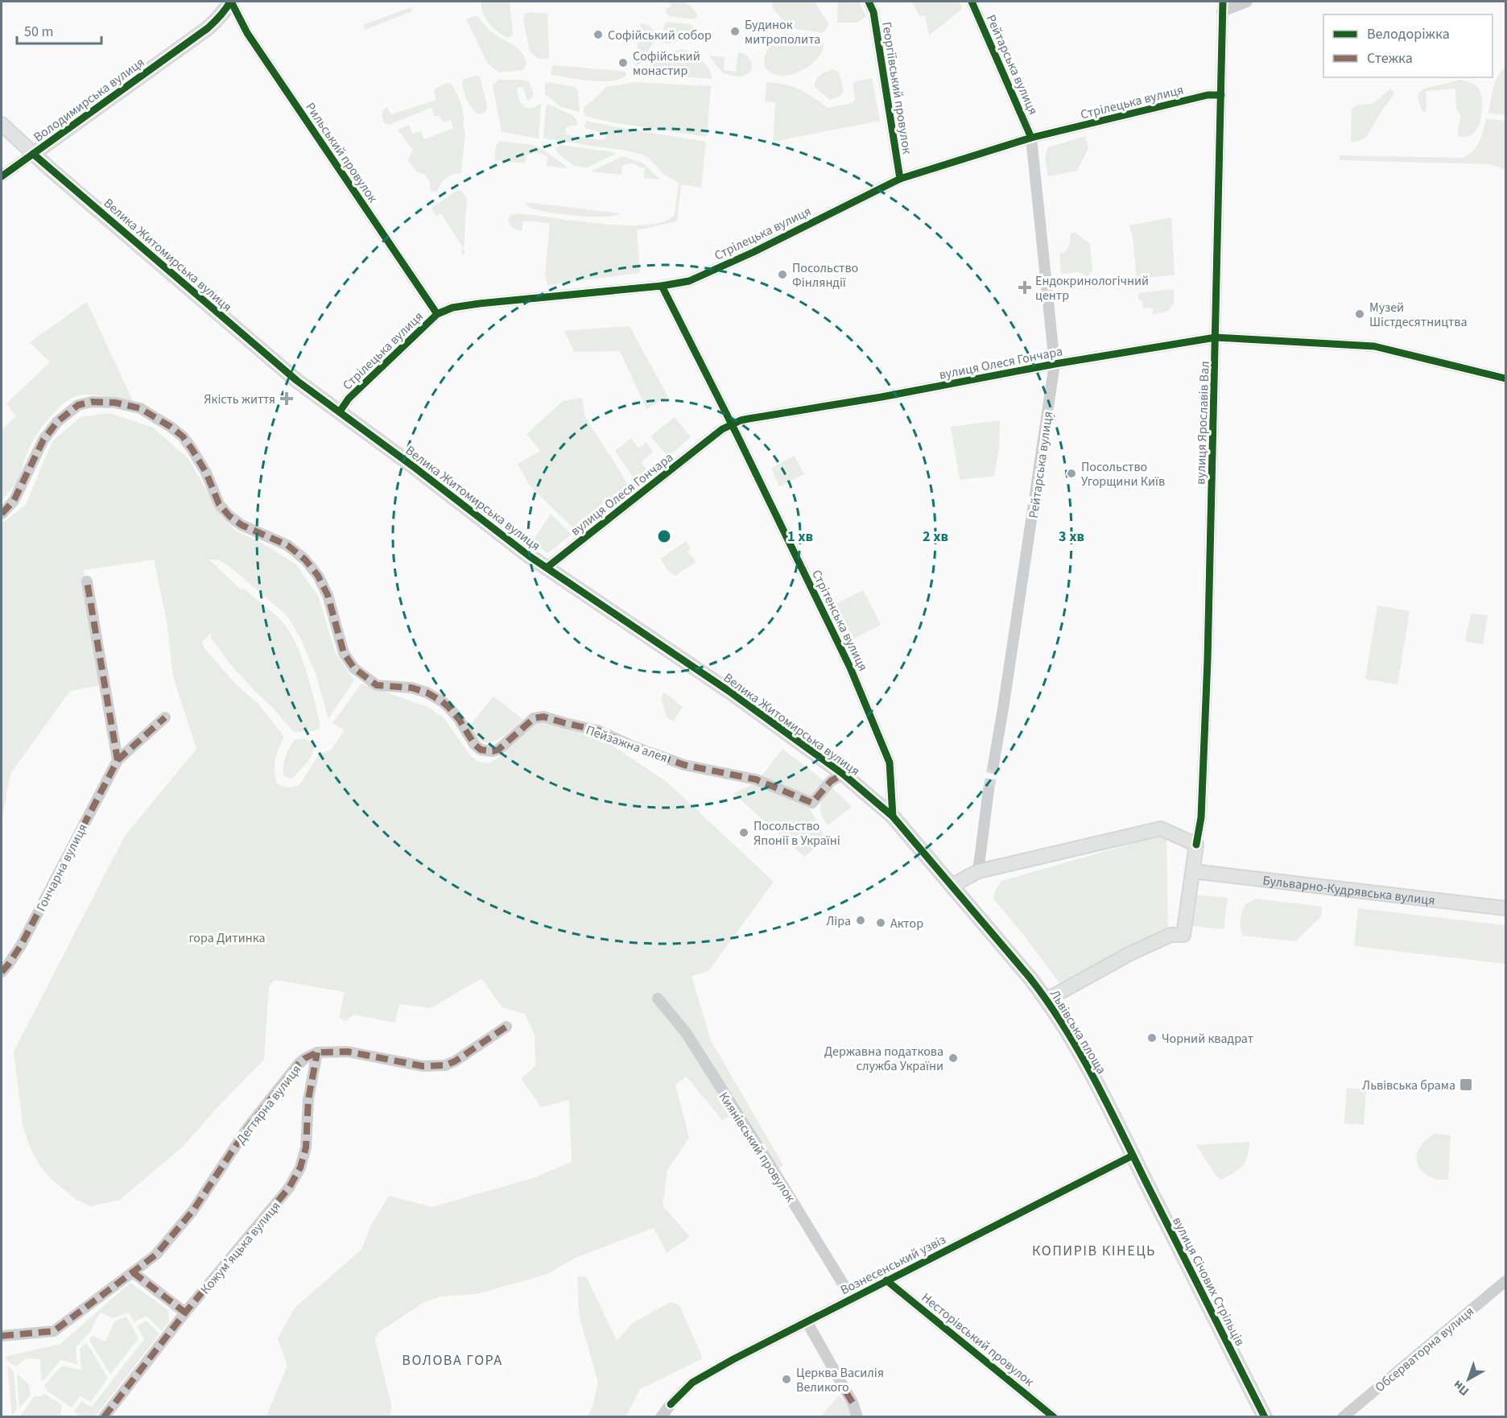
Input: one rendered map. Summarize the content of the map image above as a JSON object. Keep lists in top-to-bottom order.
{
  "streets": {
    "main road": [
      "Володимирська вулиця",
      "Велика Житомирська вулиця",
      "Бульварно-Кудрявська вулиця",
      "Львівська площа",
      "вулиця Січових Стрільців"
    ],
    "street": [
      "Рейтарська вулиця",
      "Георгіївський провулок",
      "Стрілецька вулиця",
      "Рильський провулок",
      "вулиця Олеся Гончара",
      "вулиця Ярославів Вал",
      "Стрітенська вулиця",
      "Пейзажна алея",
      "Гончарна вулиця",
      "Дегтярна вулиця",
      "Киянівський провулок",
      "Кожумʼяцька вулиця",
      "Вознесенський узвіз",
      "Несторівський провулок",
      "Обсерваторна вулиця"
    ]
  },
  "crossings": [
    ["Рейтарська вулиця", "Стрілецька вулиця"],
    ["Рейтарська вулиця", "вулиця Олеся Гончара"],
    ["Георгіївський провулок", "Стрілецька вулиця"],
    ["Володимирська вулиця", "Рильський провулок"],
    ["Володимирська вулиця", "Велика Житомирська вулиця"],
    ["Стрілецька вулиця", "Рильський провулок"],
    ["Стрілецька вулиця", "Велика Житомирська вулиця"],
    ["Стрілецька вулиця", "вулиця Ярославів Вал"],
    ["Стрілецька вулиця", "Стрітенська вулиця"],
    ["Велика Житомирська вулиця", "вулиця Олеся Гончара"],
    ["Велика Житомирська вулиця", "Стрітенська вулиця"],
    ["Велика Житомирська вулиця", "Пейзажна алея"],
    ["Велика Житомирська вулиця", "Львівська площа"],
    ["вулиця Олеся Гончара", "вулиця Ярославів Вал"],
    ["вулиця Олеся Гончара", "Стрітенська вулиця"],
    ["вулиця Ярославів Вал", "Львівська площа"],
    ["Бульварно-Кудрявська вулиця", "Львівська площа"],
    ["Львівська площа", "Вознесенський узвіз"],
    ["Львівська площа", "вулиця Січових Стрільців"],
    ["Дегтярна вулиця", "Кожумʼяцька вулиця"],
    ["Киянівський провулок", "Вознесенський узвіз"],
    ["Вознесенський узвіз", "вулиця Січових Стрільців"],
    ["Вознесенський узвіз", "Несторівський провулок"]
  ],
  "districts": ["КОПИРІВ КІНЕЦЬ", "ВОЛОВА ГОРА"],
  "parks": ["гора Дитинка"],
  "places": {
    "other": [
      "Будинок митрополита",
      "Софійський собор",
      "Софійський монастир",
      "Посольство Фінляндії",
      "Музей Шістдесятництва",
      "Посольство Угорщини Київ",
      "Посольство Японії в Україні",
      "Ліра",
      "Актор",
      "Чорний квадрат",
      "Державна податкова служба України",
      "Церква Василія Великого"
    ],
    "health": ["Ендокринологічний центр", "Якість життя"],
    "transit": ["Львівська брама"]
  },
  "legend": ["Велодоріжка", "Стежка"],
  "scale_bar": "50 m",
  "north": "bottom left",
  "rings": ["1 хв", "2 хв", "3 хв"]
}
